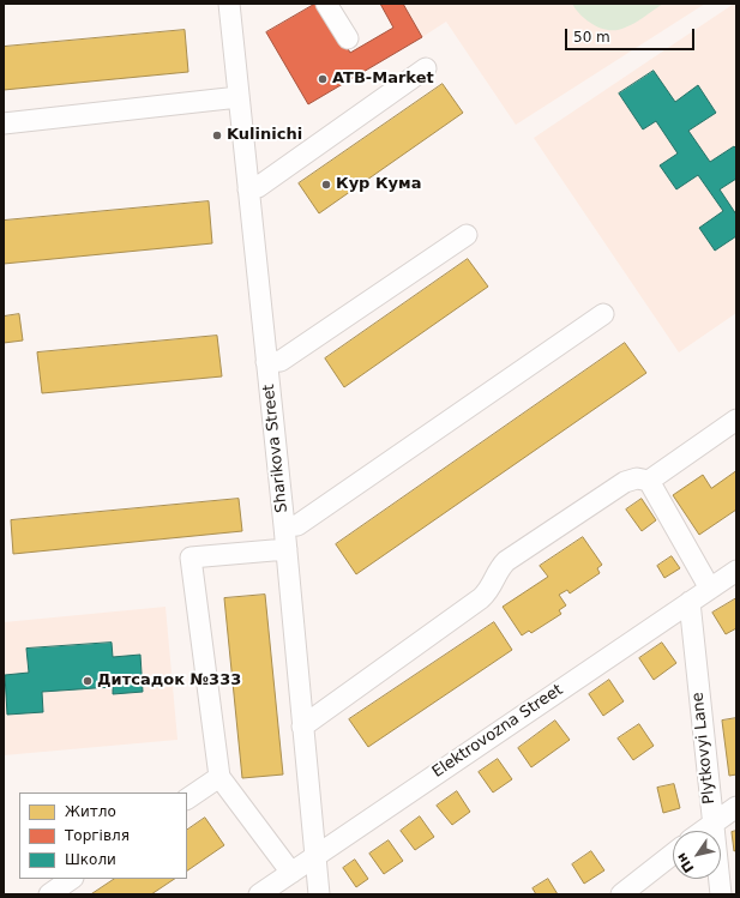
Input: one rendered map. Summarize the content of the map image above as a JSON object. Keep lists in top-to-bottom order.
{
  "streets": {
    "street": ["Sharikova Street", "Elektrovozna Street", "Plytkovyi Lane"]
  },
  "crossings": [
    ["Sharikova Street", "Elektrovozna Street"],
    ["Elektrovozna Street", "Plytkovyi Lane"]
  ],
  "places": [
    "ATB-Market",
    "Kulinichi",
    "Кур Кума",
    "Дитсадок №333"
  ],
  "legend": ["Житло", "Торгівля", "Школи"],
  "scale_bar": "50 m",
  "north": "bottom left"
}
